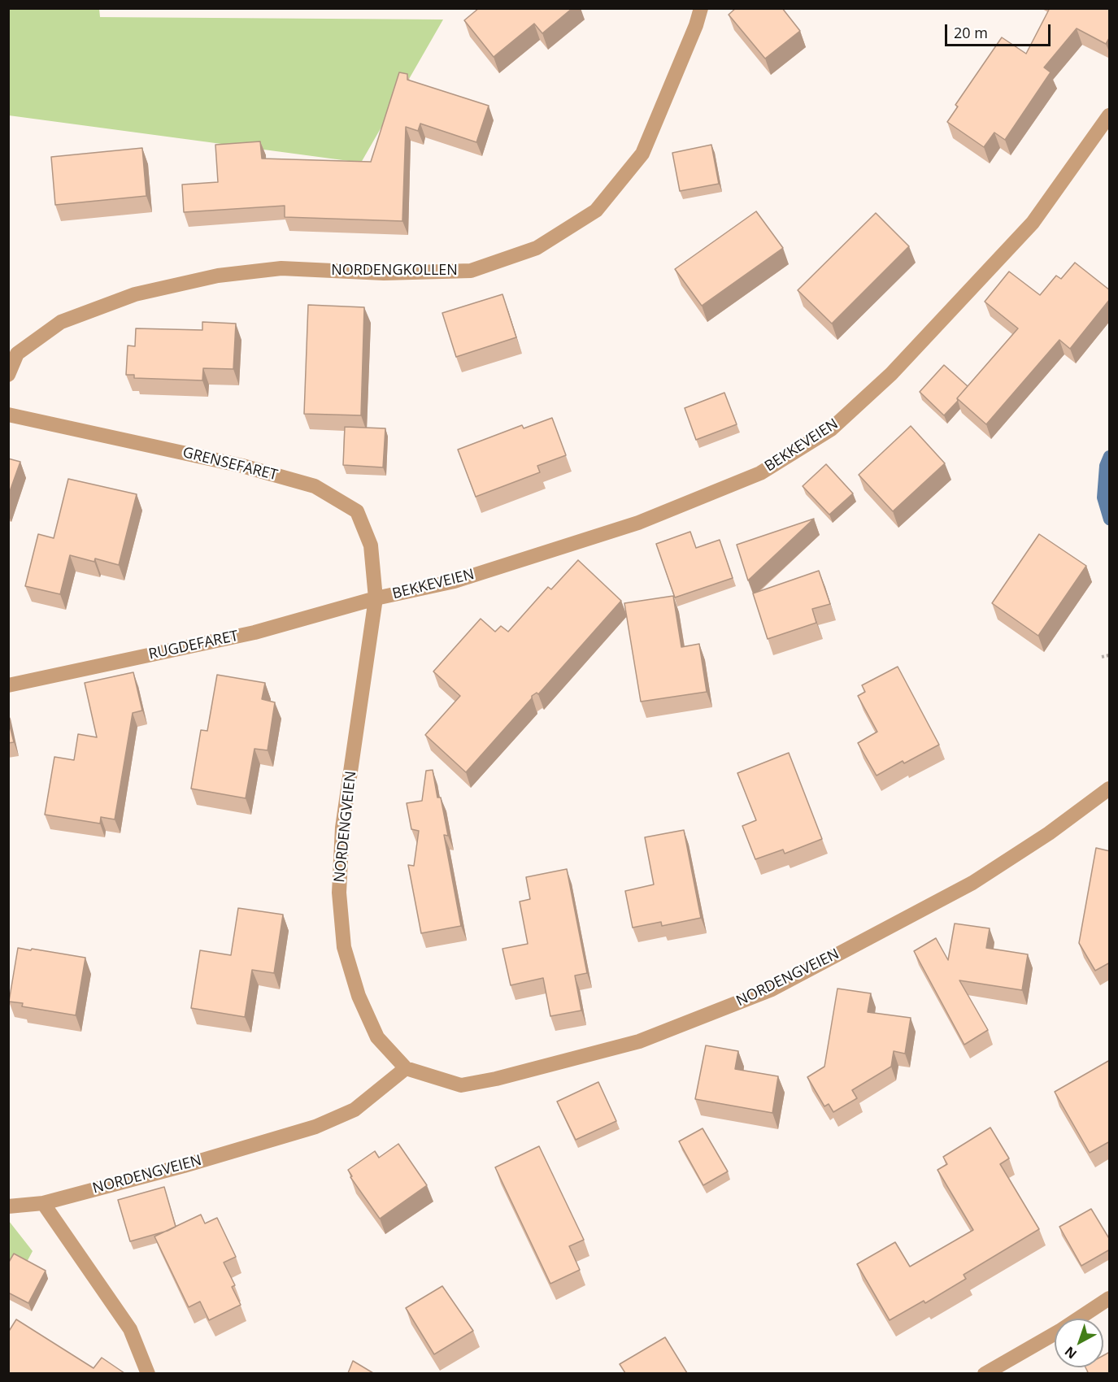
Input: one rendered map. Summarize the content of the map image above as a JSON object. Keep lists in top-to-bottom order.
{
  "streets": {
    "street": [
      "NORDENGKOLLEN",
      "BEKKEVEIEN",
      "GRENSEFARET",
      "RUGDEFARET",
      "NORDENGVEIEN"
    ]
  },
  "crossings": [
    ["BEKKEVEIEN", "GRENSEFARET"],
    ["BEKKEVEIEN", "RUGDEFARET"],
    ["BEKKEVEIEN", "NORDENGVEIEN"],
    ["GRENSEFARET", "RUGDEFARET"],
    ["GRENSEFARET", "NORDENGVEIEN"],
    ["RUGDEFARET", "NORDENGVEIEN"]
  ],
  "scale_bar": "20 m",
  "north": "bottom left"
}
